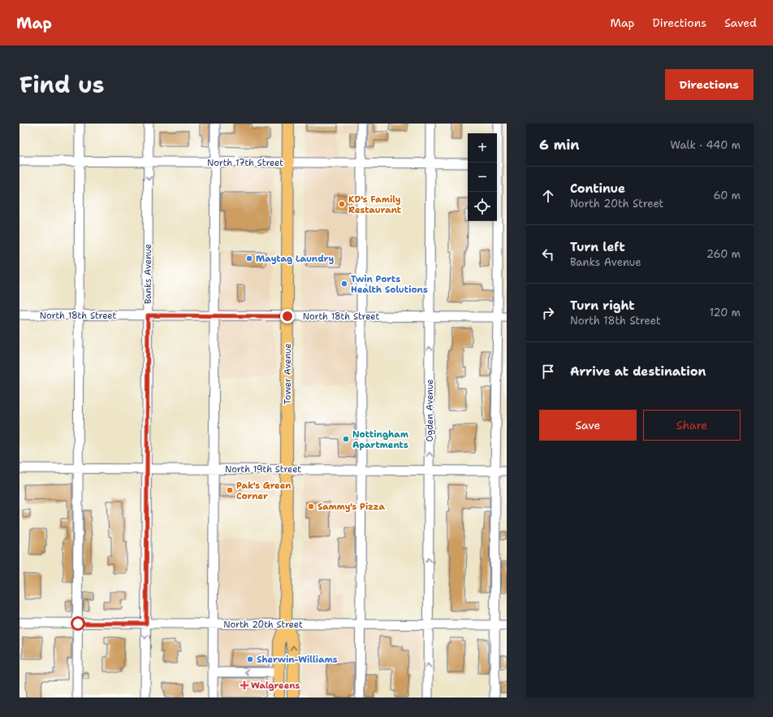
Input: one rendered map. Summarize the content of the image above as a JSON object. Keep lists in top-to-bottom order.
{
  "streets": {
    "main road": ["Tower Avenue"],
    "street": [
      "North 17th Street",
      "Banks Avenue",
      "North 18th Street",
      "Ogden Avenue",
      "North 19th Street",
      "North 20th Street"
    ]
  },
  "crossings": [
    ["North 17th Street", "Banks Avenue"],
    ["North 17th Street", "Tower Avenue"],
    ["North 17th Street", "Ogden Avenue"],
    ["Banks Avenue", "North 18th Street"],
    ["Banks Avenue", "North 19th Street"],
    ["Banks Avenue", "North 20th Street"],
    ["North 18th Street", "Tower Avenue"],
    ["North 18th Street", "Ogden Avenue"],
    ["Tower Avenue", "North 19th Street"],
    ["Tower Avenue", "North 20th Street"],
    ["Ogden Avenue", "North 19th Street"],
    ["Ogden Avenue", "North 20th Street"]
  ],
  "places": {
    "other": [
      "KD's Family Restaurant",
      "Maytag Laundry",
      "Twin Ports Health Solutions",
      "Nottingham Apartments",
      "Pak's Green Corner",
      "Sammy's Pizza",
      "Sherwin-Williams"
    ],
    "health": ["Walgreens"]
  },
  "page": {
    "header": "Map",
    "nav": ["Map", "Directions", "Saved"],
    "title": "Find us",
    "buttons": [
      "Directions",
      ["Save", "Share"]
    ],
    "heading": ["6 min", "Walk · 440 m"],
    "map_buttons": ["+", "−"],
    "list": [
      ["Continue", "North 20th Street", "60 m"],
      ["Turn left", "Banks Avenue", "260 m"],
      ["Turn right", "North 18th Street", "120 m"],
      "Arrive at destination"
    ]
  }
}
